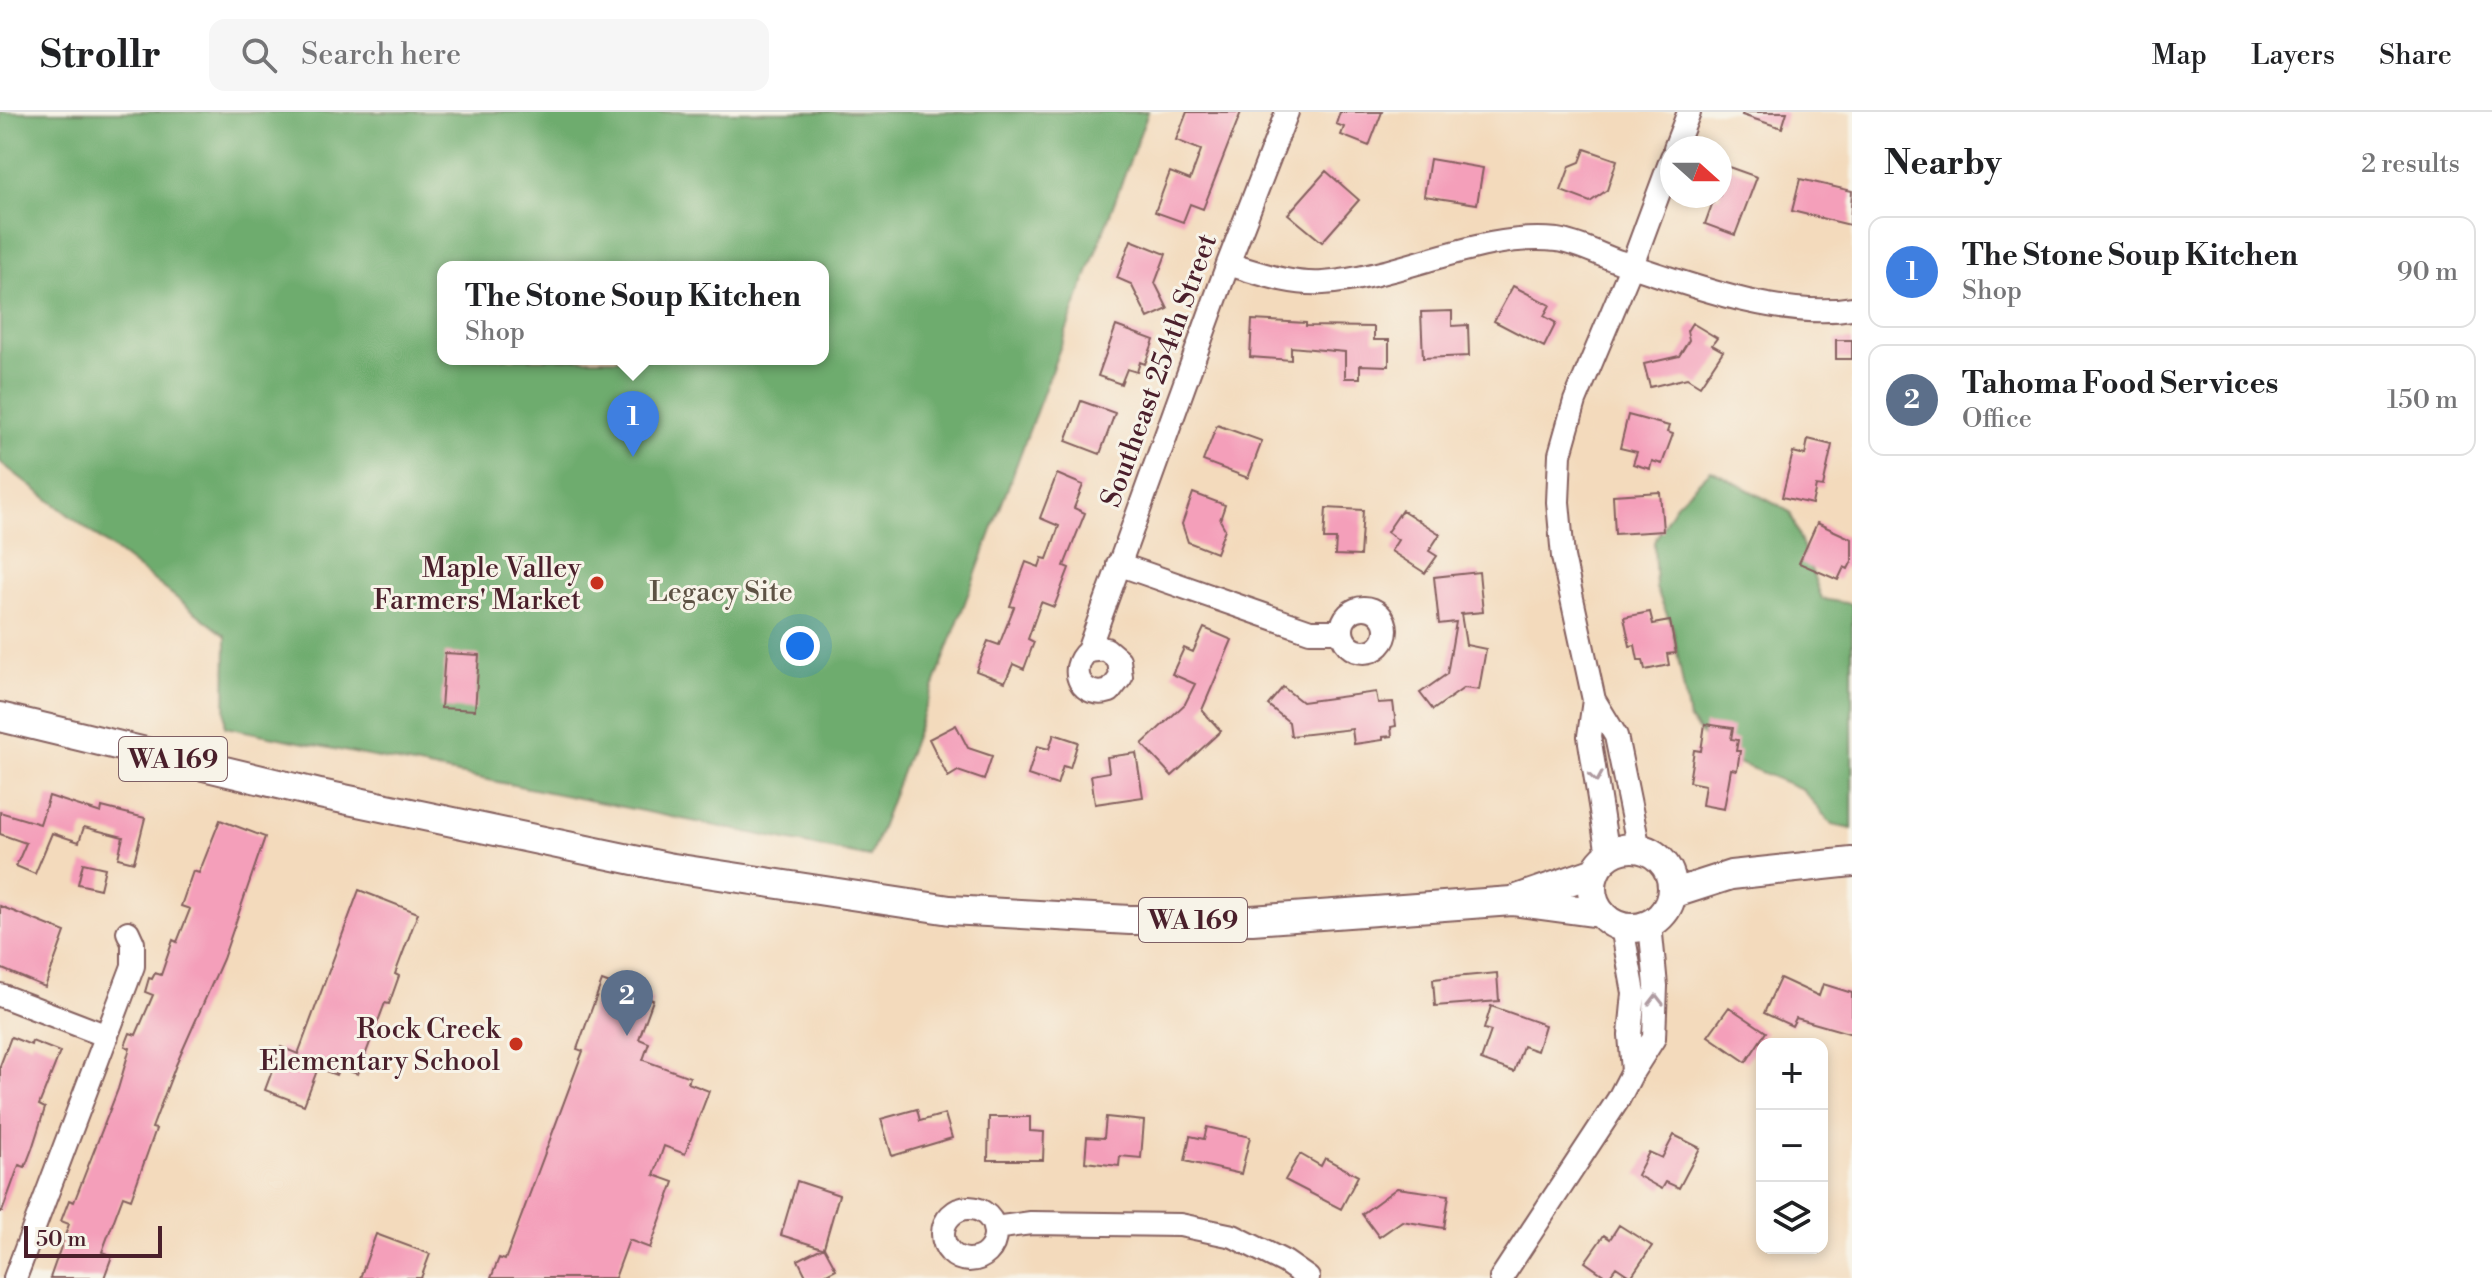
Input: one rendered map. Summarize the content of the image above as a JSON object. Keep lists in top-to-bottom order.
{
  "streets": {
    "main road": ["WA 169"],
    "street": ["Southeast 254th Street"]
  },
  "parks": ["Legacy Site"],
  "places": ["Maple Valley Farmers' Market", "Rock Creek Elementary School"],
  "scale_bar": "50 m",
  "north": "right",
  "page": {
    "header": "Strollr",
    "search": "Search here",
    "nav": ["Map", "Layers", "Share"],
    "heading": ["Nearby", "2 results"],
    "list": [
      {
        "mark": "1",
        "name": "The Stone Soup Kitchen",
        "note": "Shop",
        "value": "90 m"
      },
      {
        "mark": "2",
        "name": "Tahoma Food Services",
        "note": "Office",
        "value": "150 m"
      }
    ],
    "popup": ["The Stone Soup Kitchen", "Shop"],
    "pins": ["1", "2"],
    "map_buttons": ["+", "−"],
    "scale": "50 m"
  }
}
